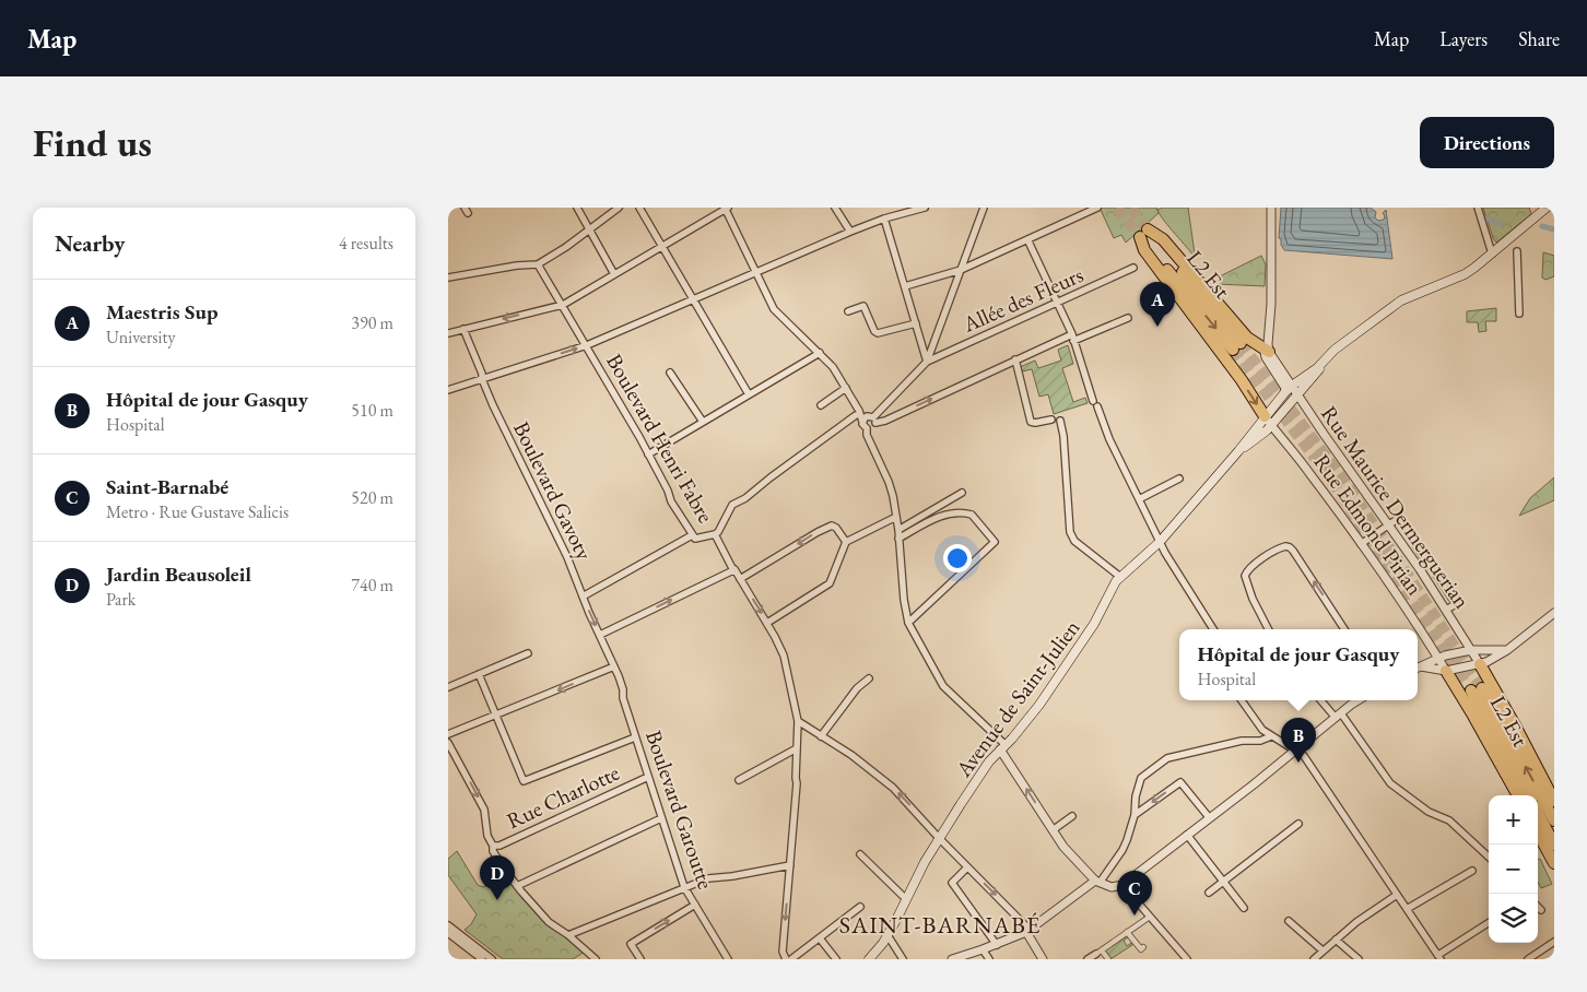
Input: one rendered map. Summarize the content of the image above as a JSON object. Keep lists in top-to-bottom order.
{
  "streets": {
    "highway": ["L2 Est"],
    "main road": ["Avenue de Saint-Julien"],
    "street": [
      "Allée des Fleurs",
      "Boulevard Henri Fabre",
      "Boulevard Gavoty",
      "Rue Maurice Dermerguerian",
      "Rue Edmond Pirian",
      "Rue Charlotte",
      "Boulevard Garoutte"
    ]
  },
  "crossings": [
    ["Boulevard Gavoty", "Boulevard Garoutte"],
    ["Rue Maurice Dermerguerian", "Avenue de Saint-Julien"],
    ["Rue Edmond Pirian", "Avenue de Saint-Julien"],
    ["Rue Charlotte", "Boulevard Garoutte"]
  ],
  "districts": ["SAINT-BARNABÉ"],
  "page": {
    "header": "Map",
    "nav": ["Map", "Layers", "Share"],
    "buttons": "Directions",
    "title": "Find us",
    "heading": ["Nearby", "4 results"],
    "list": [
      {
        "mark": "A",
        "name": "Maestris Sup",
        "note": "University",
        "value": "390 m"
      },
      {
        "mark": "B",
        "name": "Hôpital de jour Gasquy",
        "note": "Hospital",
        "value": "510 m"
      },
      {
        "mark": "C",
        "name": "Saint-Barnabé",
        "note": "Metro · Rue Gustave Salicis",
        "value": "520 m"
      },
      {
        "mark": "D",
        "name": "Jardin Beausoleil",
        "note": "Park",
        "value": "740 m"
      }
    ],
    "pins": [
      "A",
      "B",
      "D",
      "C"
    ],
    "popup": ["Hôpital de jour Gasquy", "Hospital"],
    "map_buttons": ["+", "−"]
  }
}
